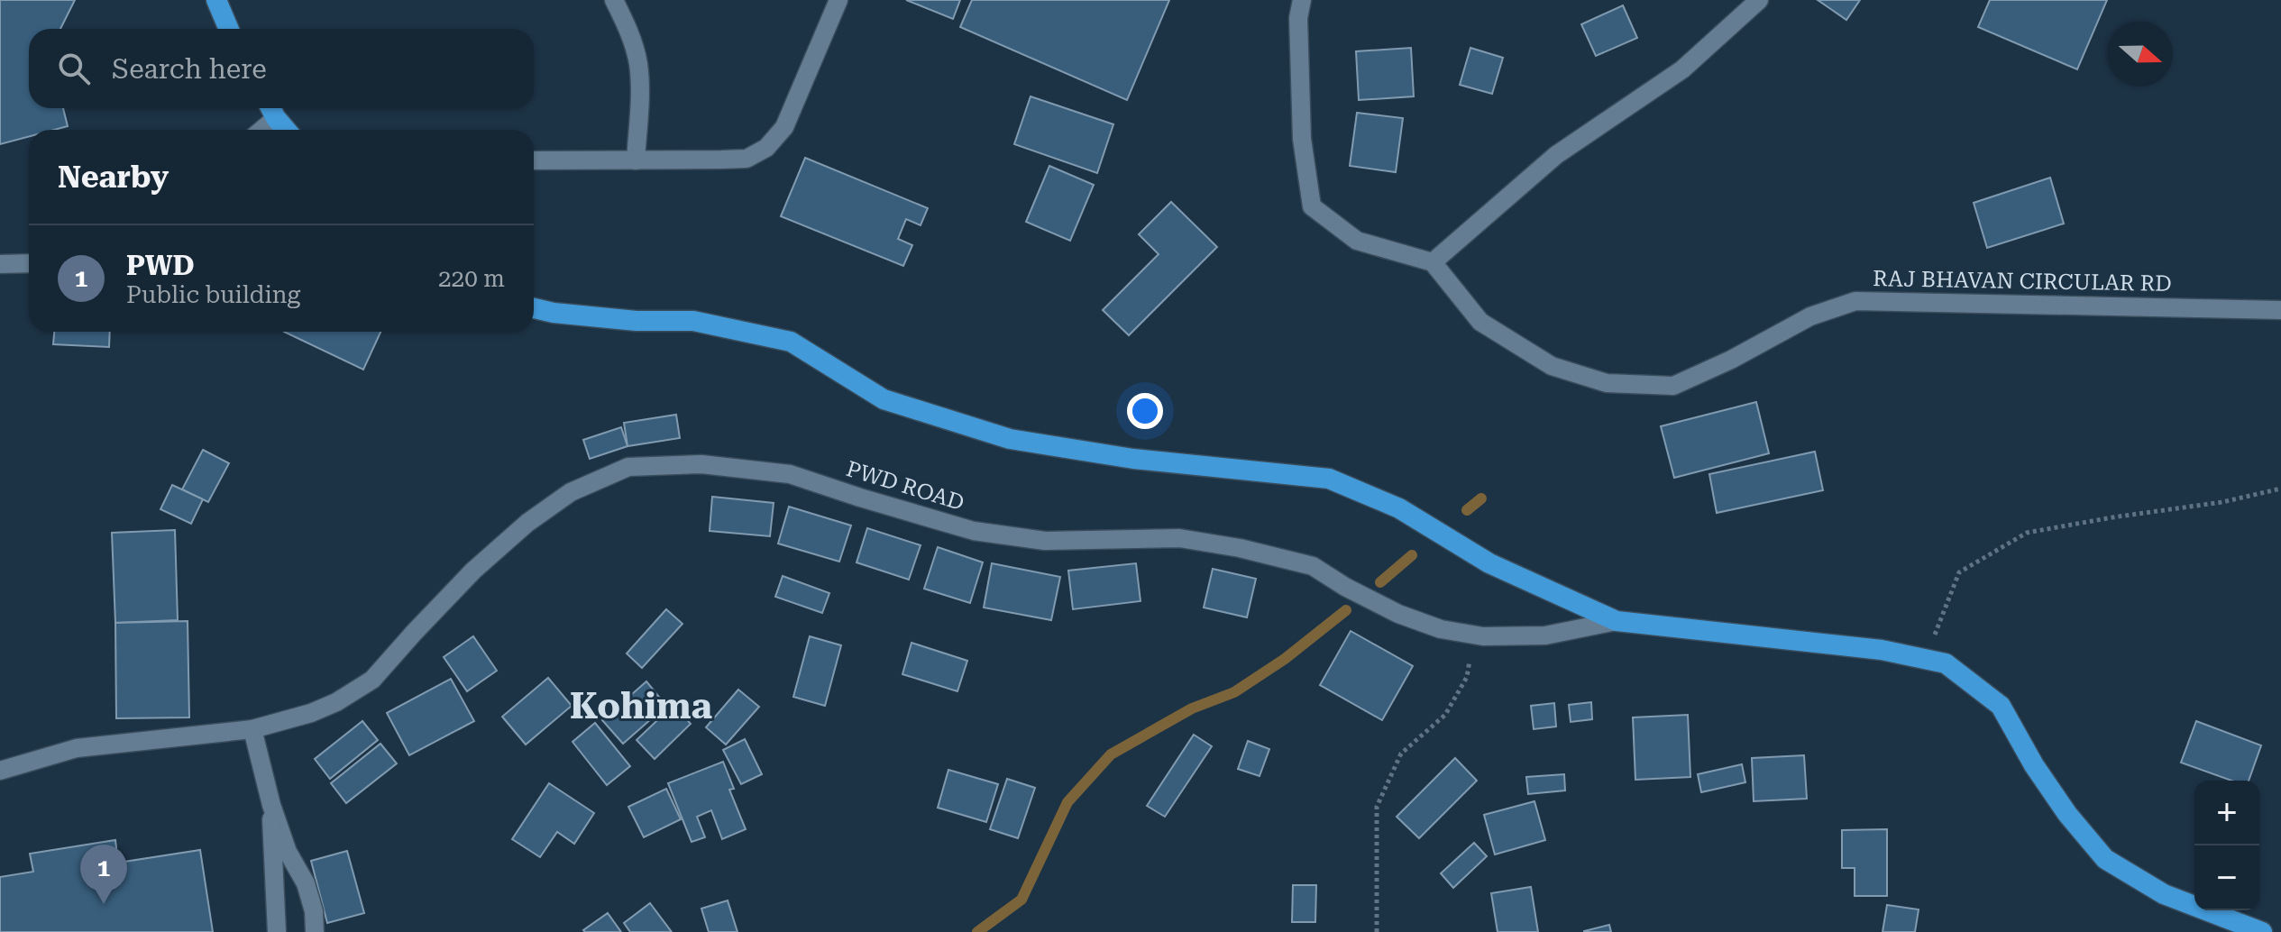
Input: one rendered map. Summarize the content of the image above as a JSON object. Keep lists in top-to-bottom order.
{
  "streets": {
    "street": ["RAJ BHAVAN CIRCULAR RD", "PWD ROAD"]
  },
  "districts": ["Kohima"],
  "north": "right",
  "page": {
    "search": "Search here",
    "heading": "Nearby",
    "list": [
      {
        "mark": "1",
        "name": "PWD",
        "note": "Public building",
        "value": "220 m"
      }
    ],
    "map_buttons": ["+", "−"],
    "pins": "1"
  }
}
